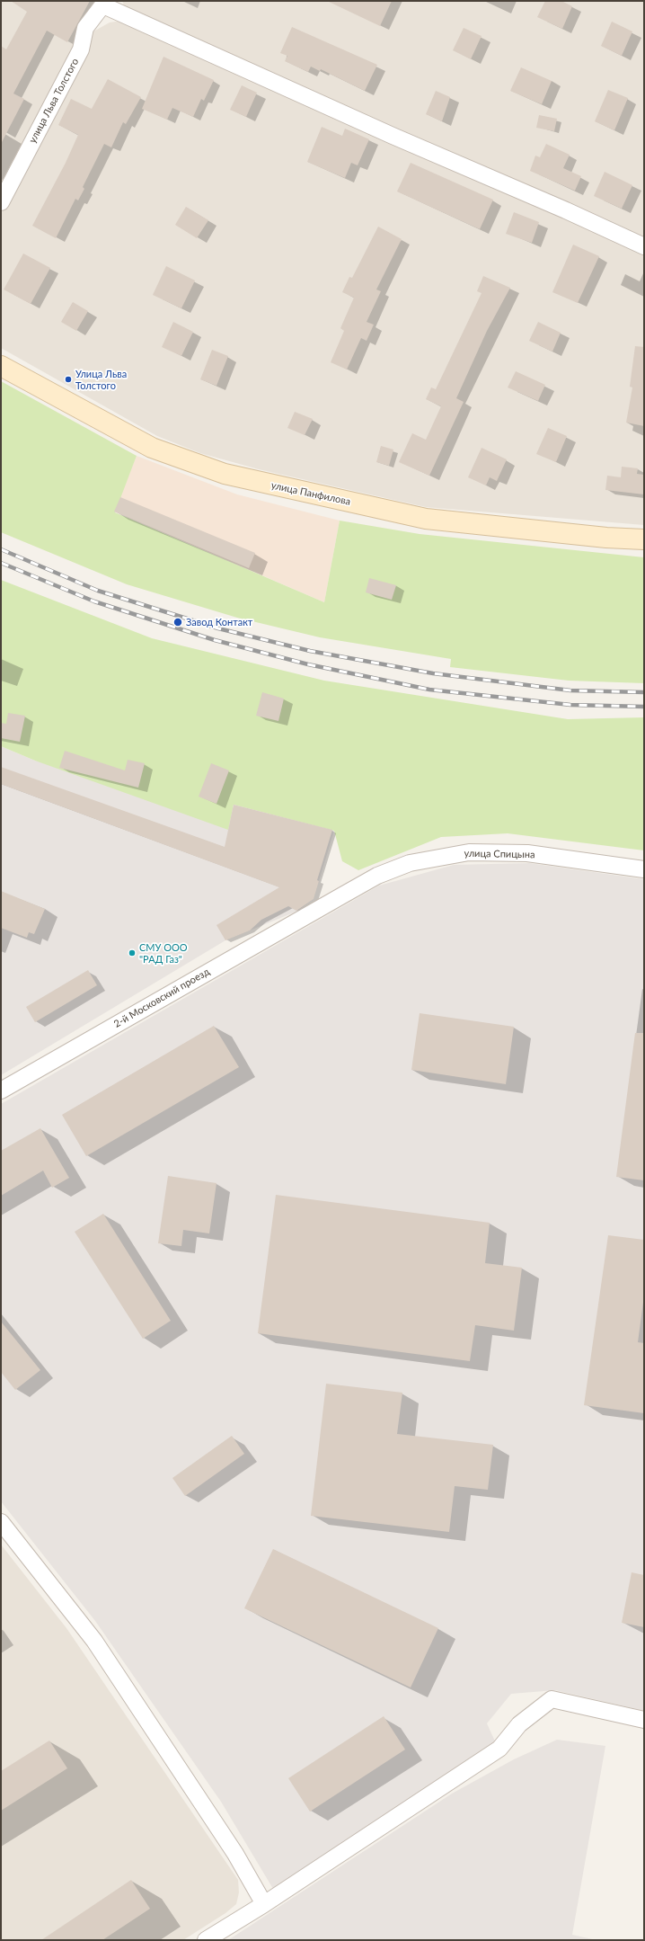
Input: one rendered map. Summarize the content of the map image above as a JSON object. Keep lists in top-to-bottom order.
{
  "streets": {
    "main road": ["улица Панфилова"],
    "street": ["улица Льва Толстого", "улица Спицына", "2-й Московский проезд"]
  },
  "crossings": [
    ["улица Спицына", "2-й Московский проезд"]
  ],
  "places": ["Улица Льва Толстого", "Завод Контакт", "СМУ ООО \"РАД Газ\""]
}
